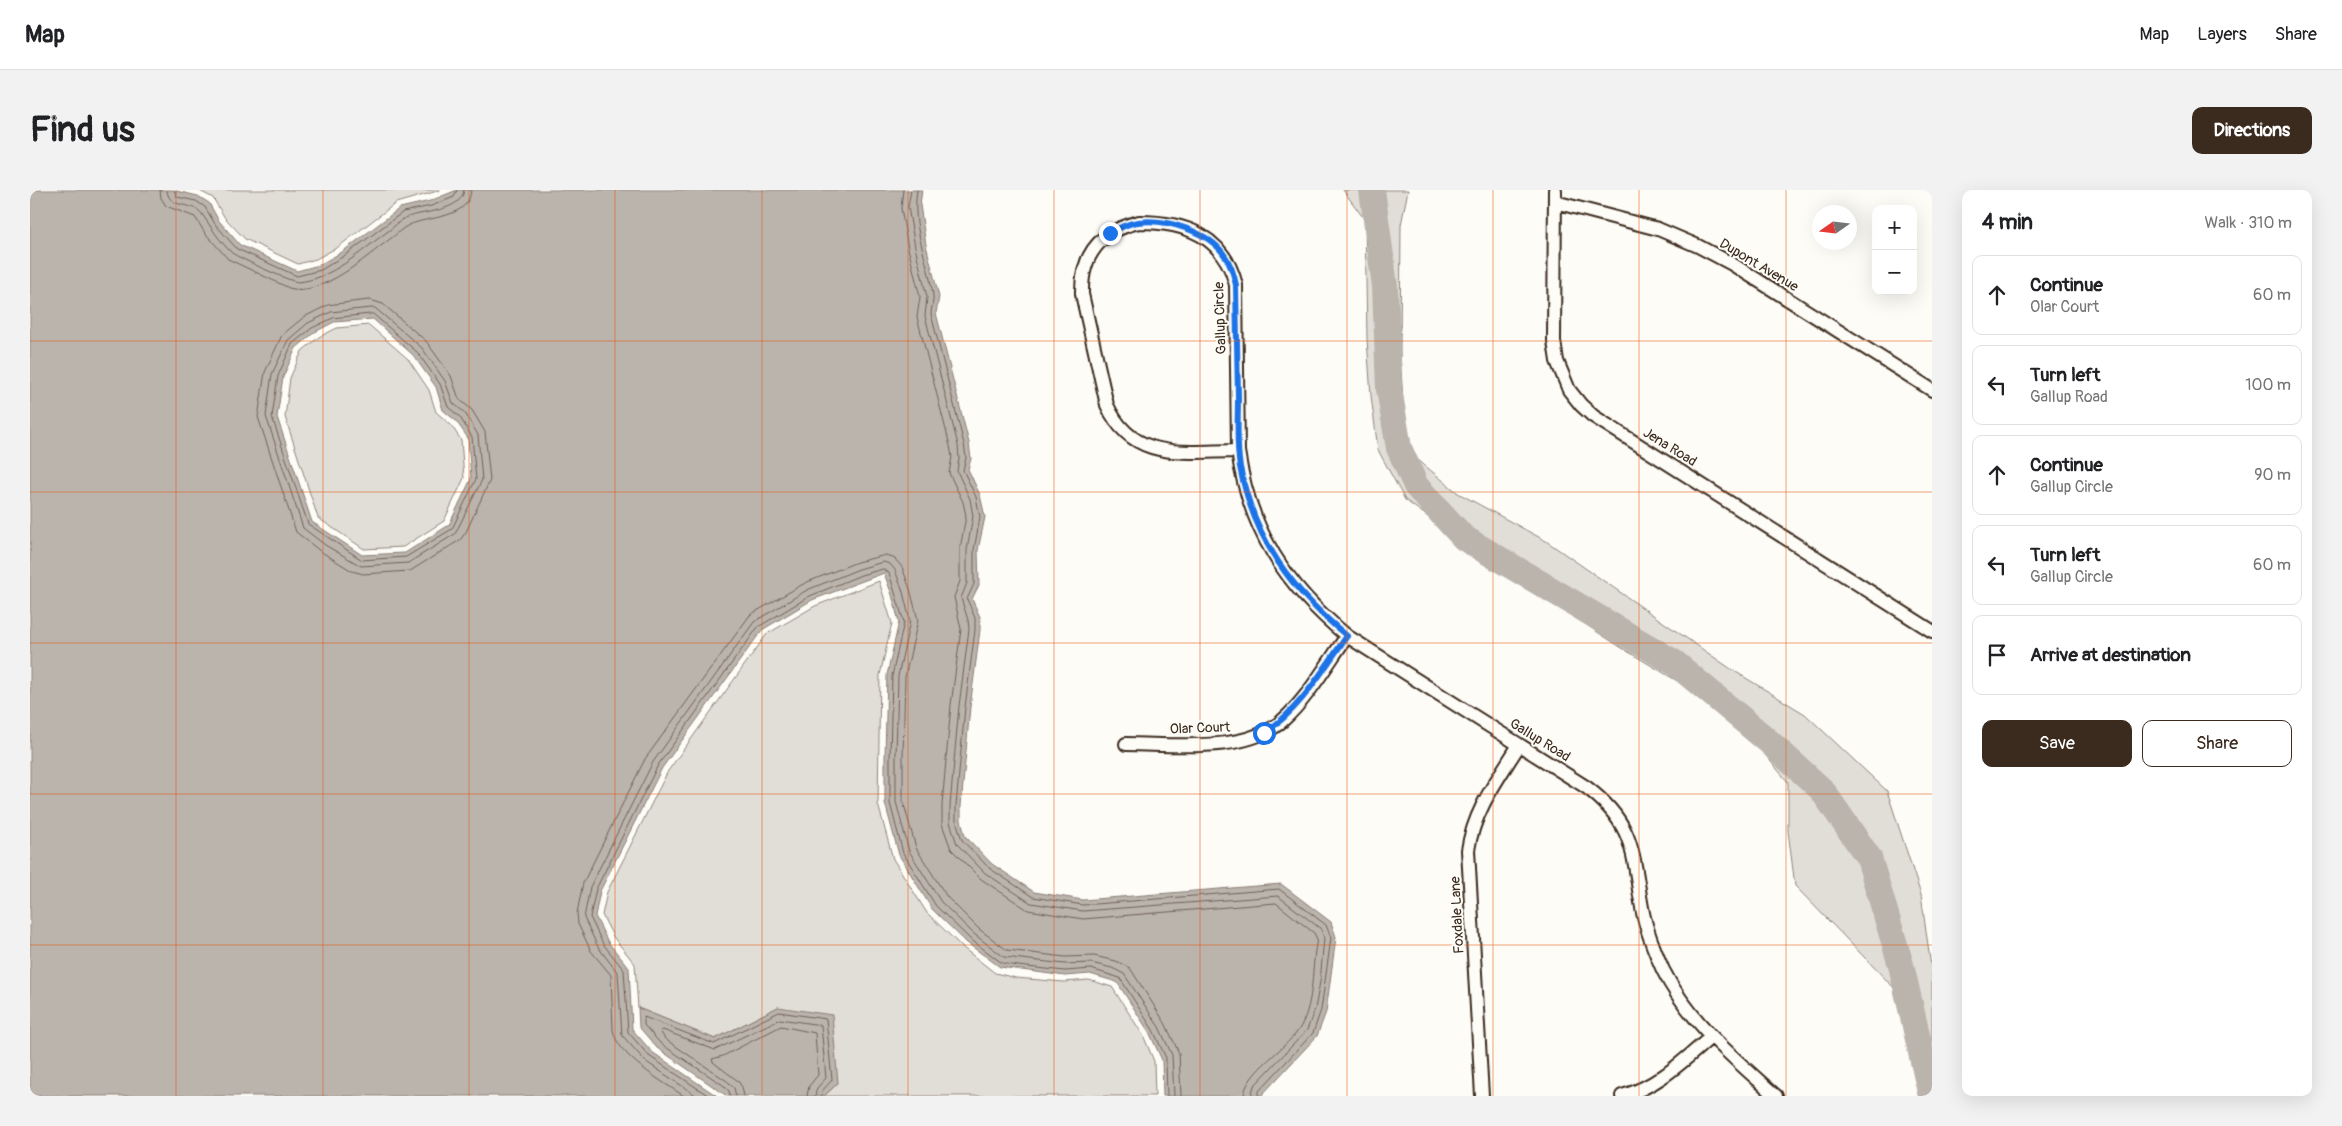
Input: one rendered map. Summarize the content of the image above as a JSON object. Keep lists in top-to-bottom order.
{
  "streets": {
    "street": [
      "Dupont Avenue",
      "Gallup Circle",
      "Jena Road",
      "Olar Court",
      "Gallup Road",
      "Foxdale Lane"
    ]
  },
  "crossings": [
    ["Dupont Avenue", "Jena Road"],
    ["Gallup Circle", "Gallup Road"],
    ["Olar Court", "Gallup Road"],
    ["Gallup Road", "Foxdale Lane"]
  ],
  "north": "left",
  "page": {
    "header": "Map",
    "nav": ["Map", "Layers", "Share"],
    "buttons": [
      "Directions",
      ["Save", "Share"]
    ],
    "title": "Find us",
    "heading": ["4 min", "Walk · 310 m"],
    "map_buttons": ["+", "−"],
    "list": [
      ["Continue", "Olar Court", "60 m"],
      ["Turn left", "Gallup Road", "100 m"],
      ["Continue", "Gallup Circle", "90 m"],
      ["Turn left", "Gallup Circle", "60 m"],
      "Arrive at destination"
    ]
  }
}
